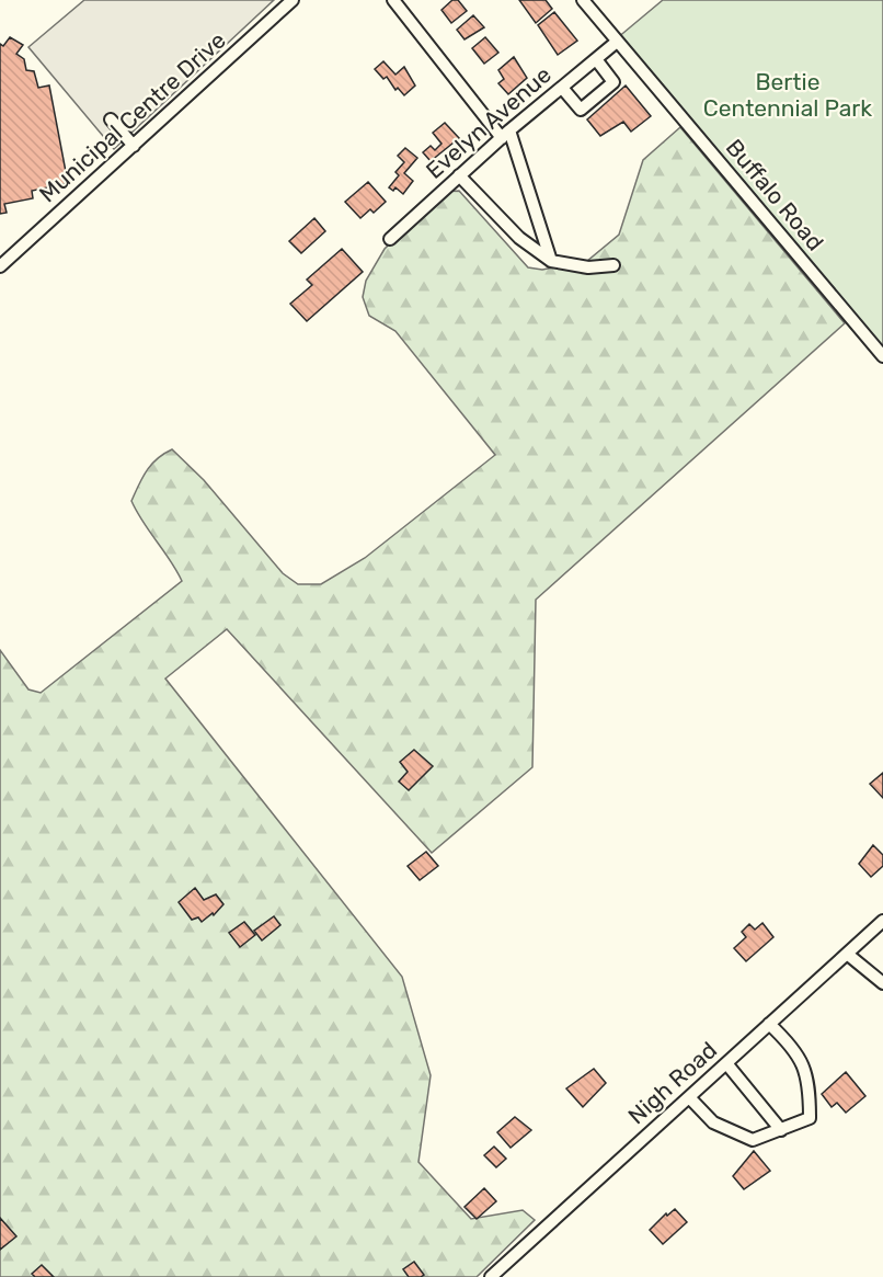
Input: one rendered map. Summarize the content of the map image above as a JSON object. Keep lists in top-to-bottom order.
{
  "streets": {
    "street": [
      "Municipal Centre Drive",
      "Evelyn Avenue",
      "Buffalo Road",
      "Nigh Road"
    ]
  },
  "crossings": [
    ["Evelyn Avenue", "Buffalo Road"]
  ],
  "parks": ["Bertie Centennial Park"]
}
